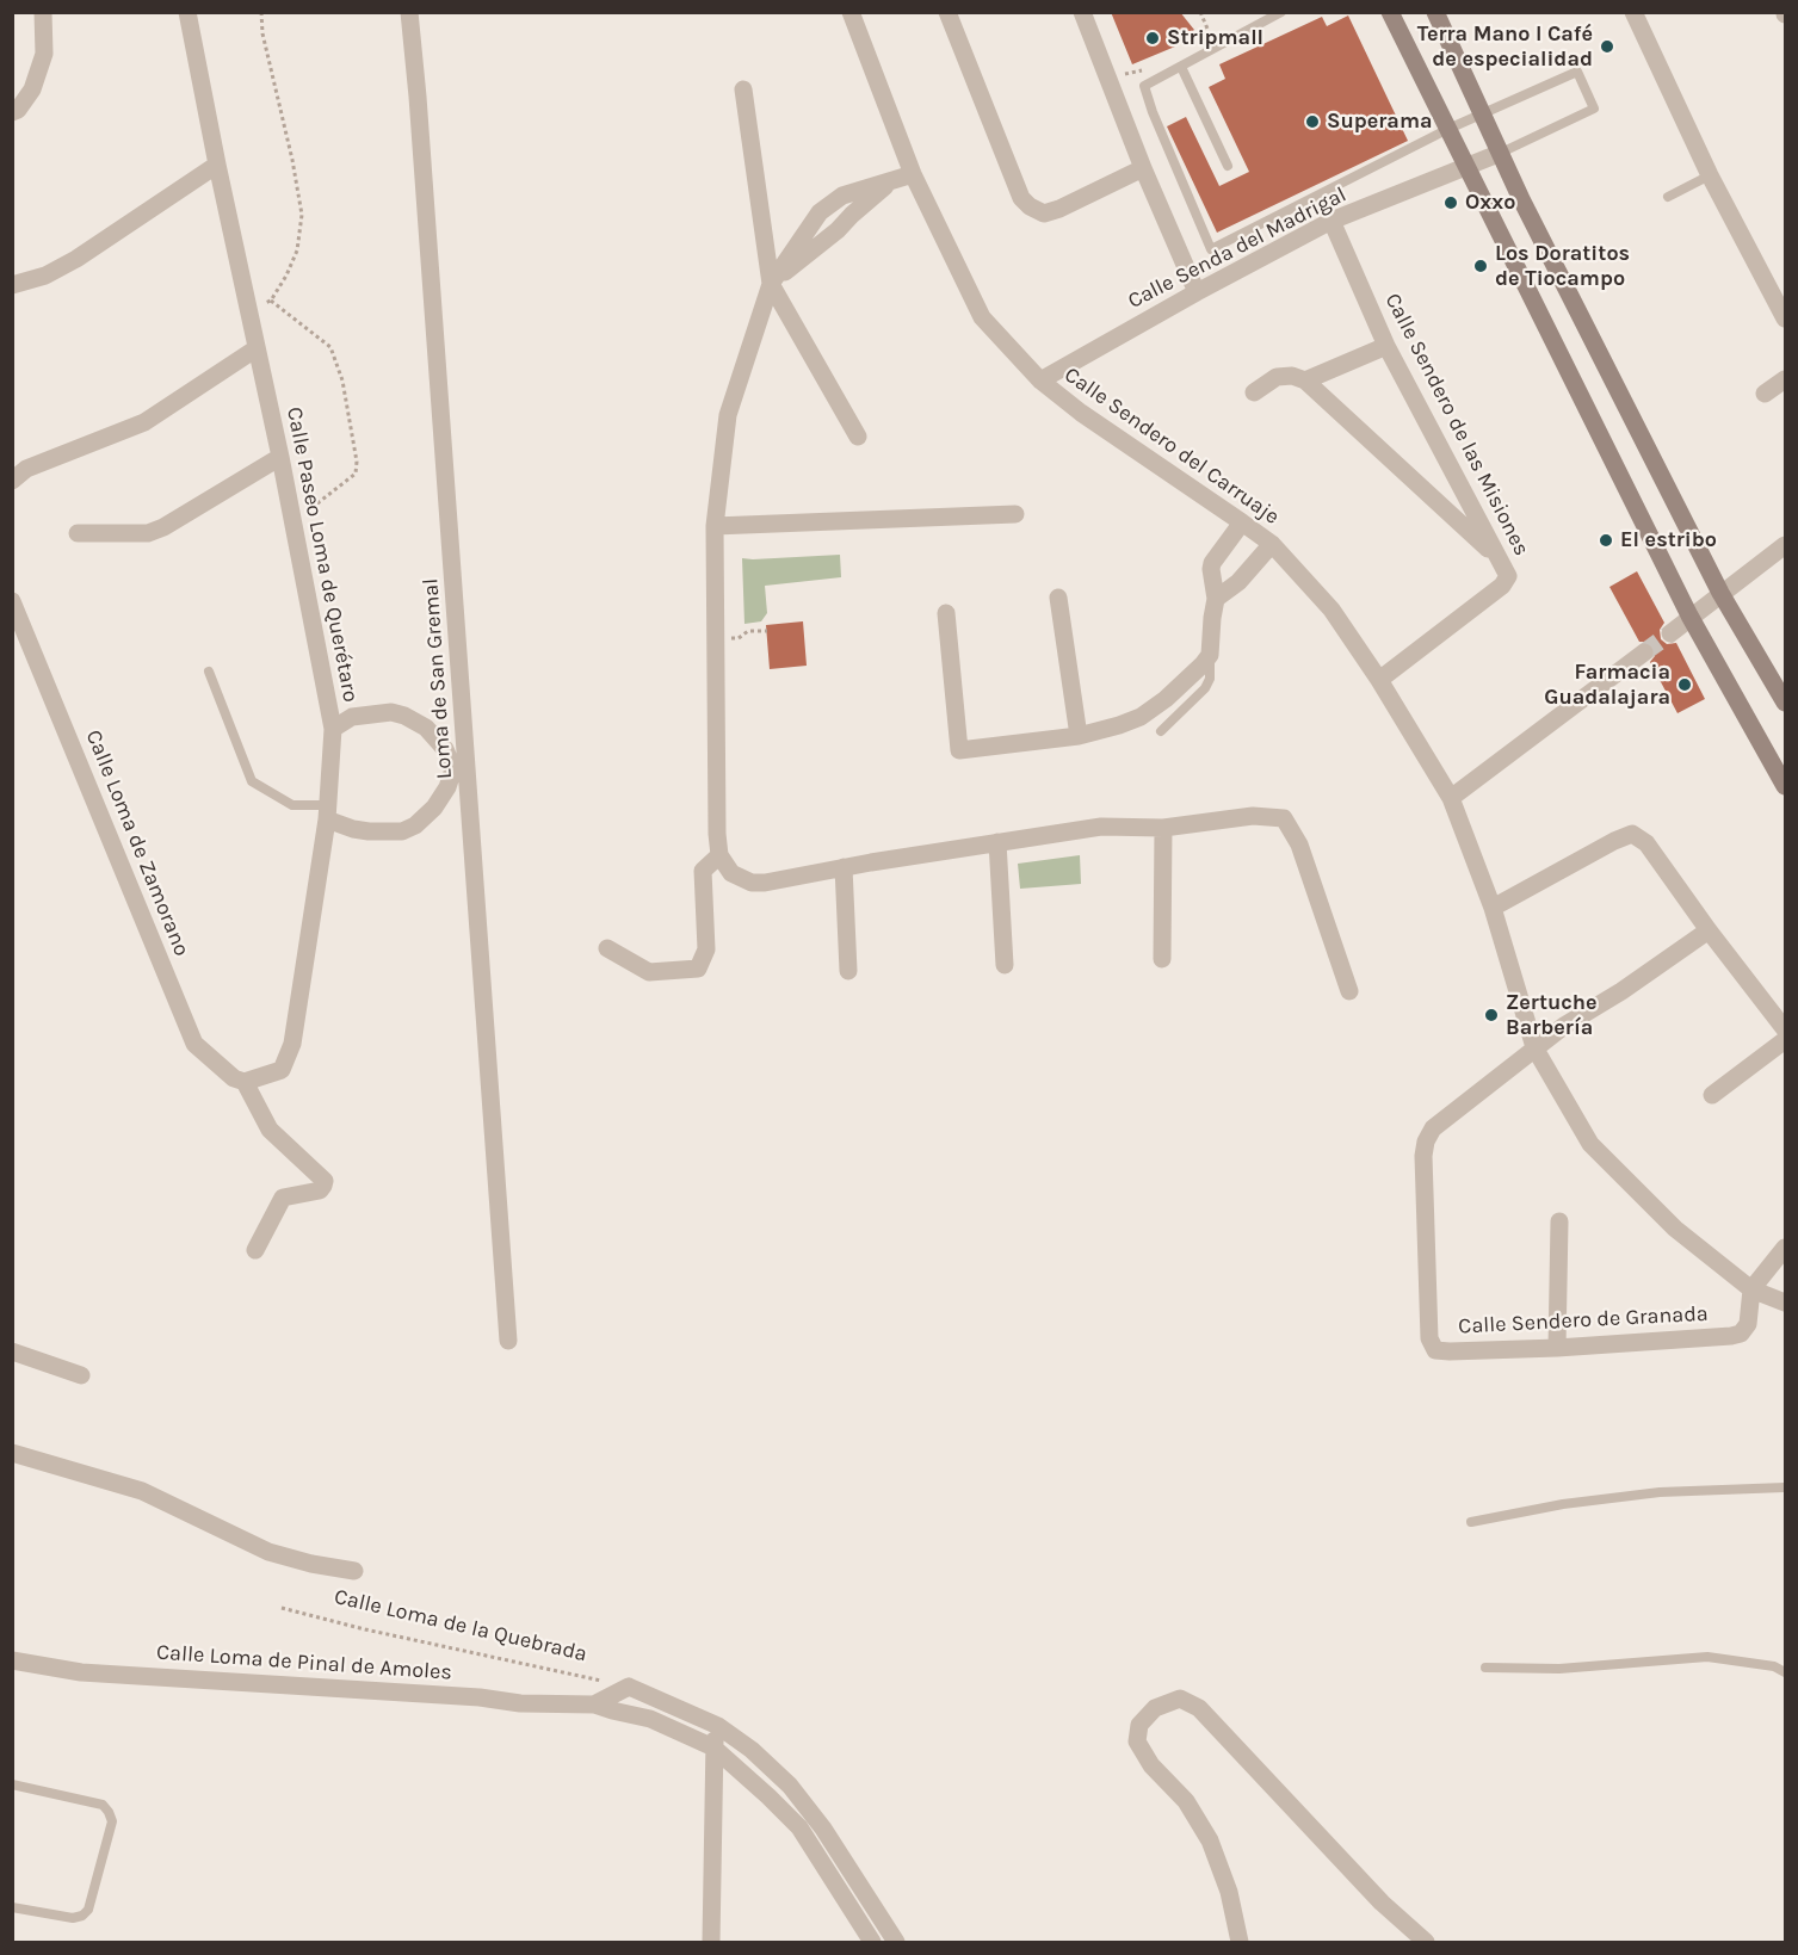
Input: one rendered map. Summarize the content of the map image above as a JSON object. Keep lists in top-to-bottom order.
{
  "streets": {
    "street": [
      "Calle Senda del Madrigal",
      "Calle Sendero de las Misiones",
      "Calle Sendero del Carruaje",
      "Calle Paseo Loma de Querétaro",
      "Loma de San Gremal",
      "Calle Loma de Zamorano",
      "Calle Sendero de Granada",
      "Calle Loma de la Quebrada",
      "Calle Loma de Pinal de Amoles"
    ]
  },
  "crossings": [
    ["Calle Senda del Madrigal", "Calle Sendero de las Misiones"],
    ["Calle Senda del Madrigal", "Calle Sendero del Carruaje"],
    ["Calle Sendero de las Misiones", "Calle Sendero del Carruaje"],
    ["Calle Sendero del Carruaje", "Calle Sendero de Granada"],
    ["Calle Paseo Loma de Querétaro", "Loma de San Gremal"],
    ["Calle Paseo Loma de Querétaro", "Calle Loma de Zamorano"]
  ],
  "places": [
    "Stripmall",
    "Terra Mano l Café de especialidad",
    "Superama",
    "Oxxo",
    "Los Doratitos de Tiocampo",
    "El estribo",
    "Farmacia Guadalajara",
    "Zertuche Barbería"
  ]
}
